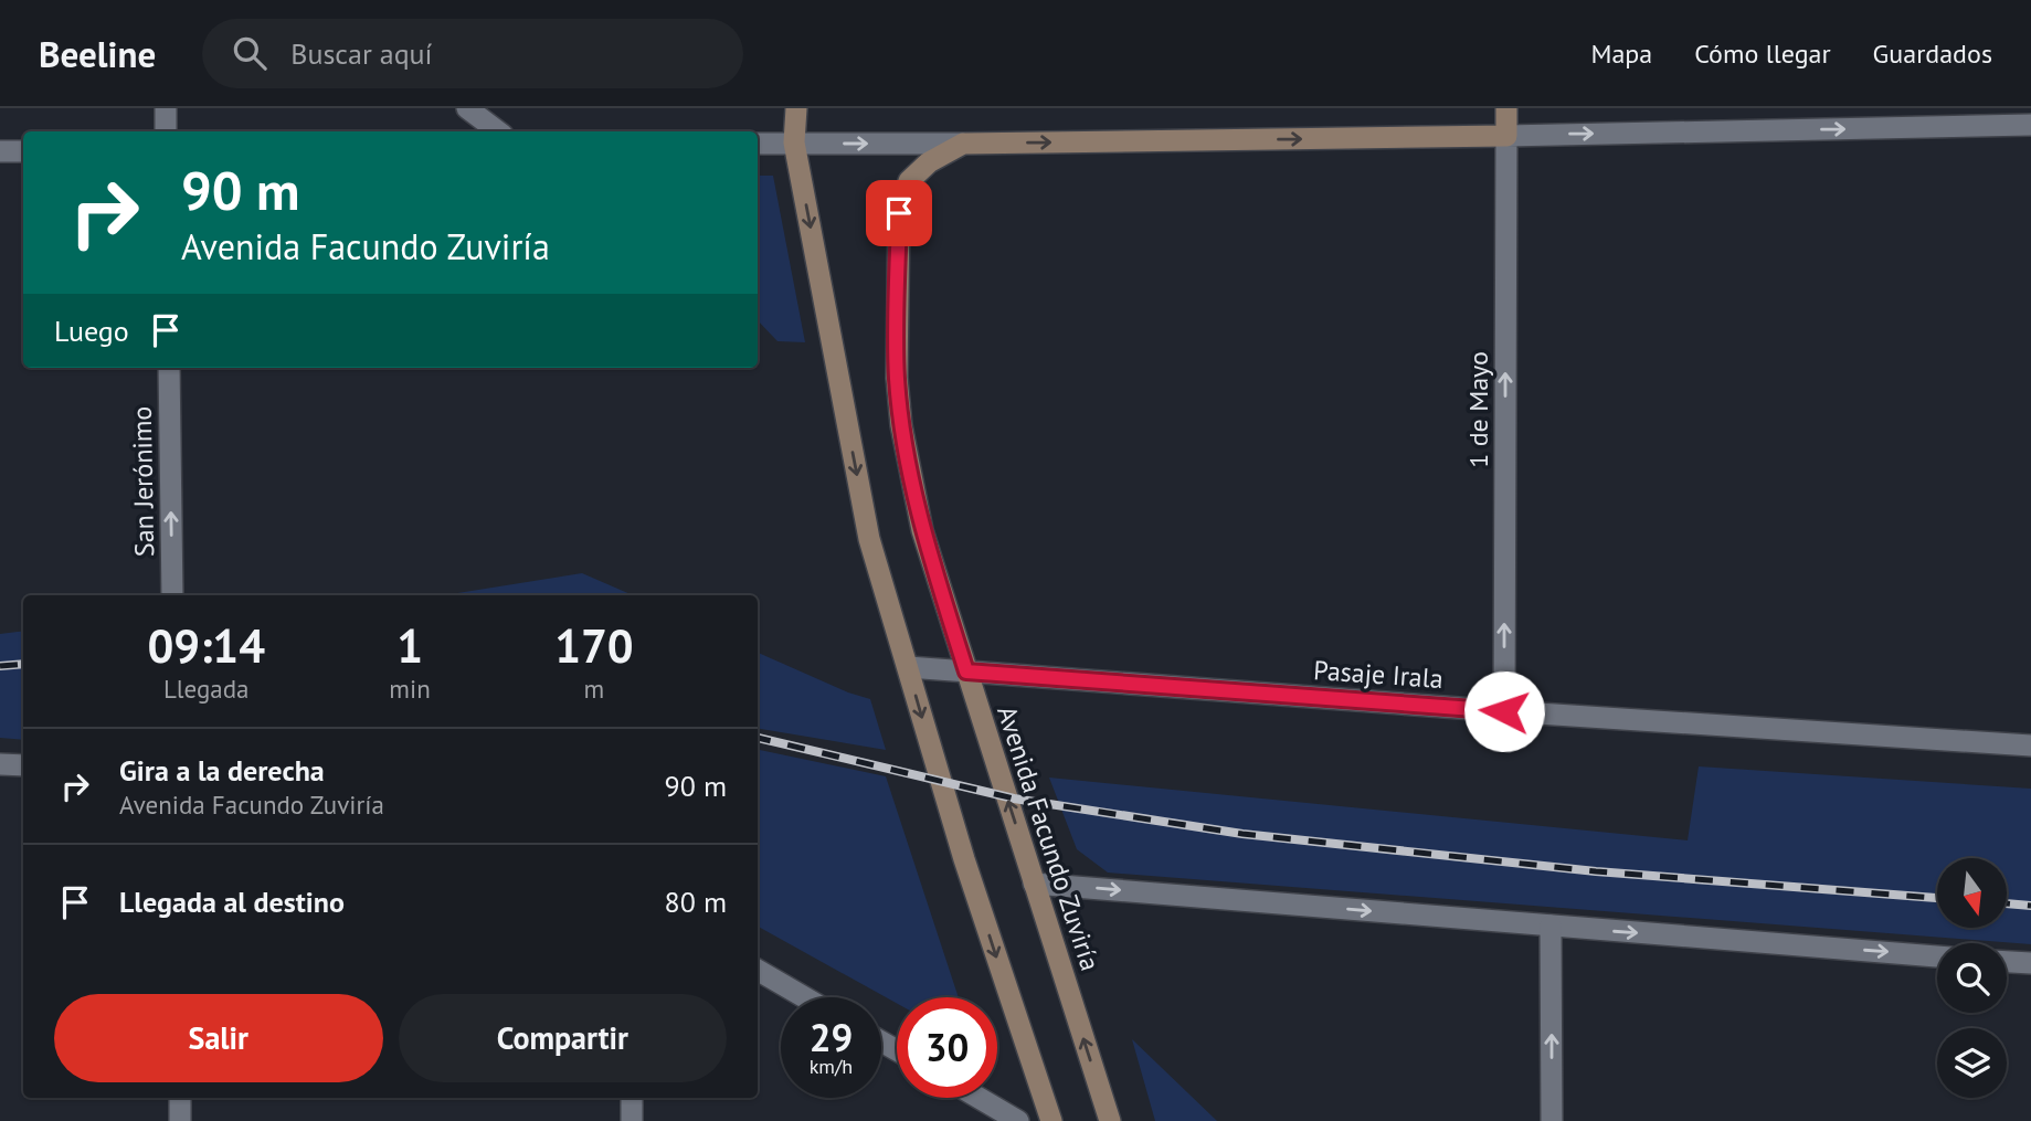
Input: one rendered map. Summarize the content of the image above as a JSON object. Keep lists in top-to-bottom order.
{
  "streets": {
    "main road": ["1 de Mayo", "Avenida Facundo Zuviría"],
    "street": ["San Jerónimo", "Pasaje Irala"]
  },
  "crossings": [
    ["1 de Mayo", "Pasaje Irala"],
    ["Pasaje Irala", "Avenida Facundo Zuviría"]
  ],
  "one_way": ["1 de Mayo", "San Jerónimo"],
  "north": "bottom",
  "page": {
    "header": "Beeline",
    "search": "Buscar aquí",
    "nav": ["Mapa", "Cómo llegar", "Guardados"],
    "turn": ["90 m", "Avenida Facundo Zuviría"],
    "then": "Luego",
    "eta": [
      "09:14",
      "Llegada",
      "1",
      "min",
      "170",
      "m"
    ],
    "list": [
      {
        "name": "Gira a la derecha",
        "note": "Avenida Facundo Zuviría",
        "value": "90 m"
      },
      {
        "name": "Llegada al destino",
        "value": "80 m"
      }
    ],
    "buttons": ["Salir", "Compartir"],
    "speed": "29 km/h",
    "limit": "30"
  }
}
